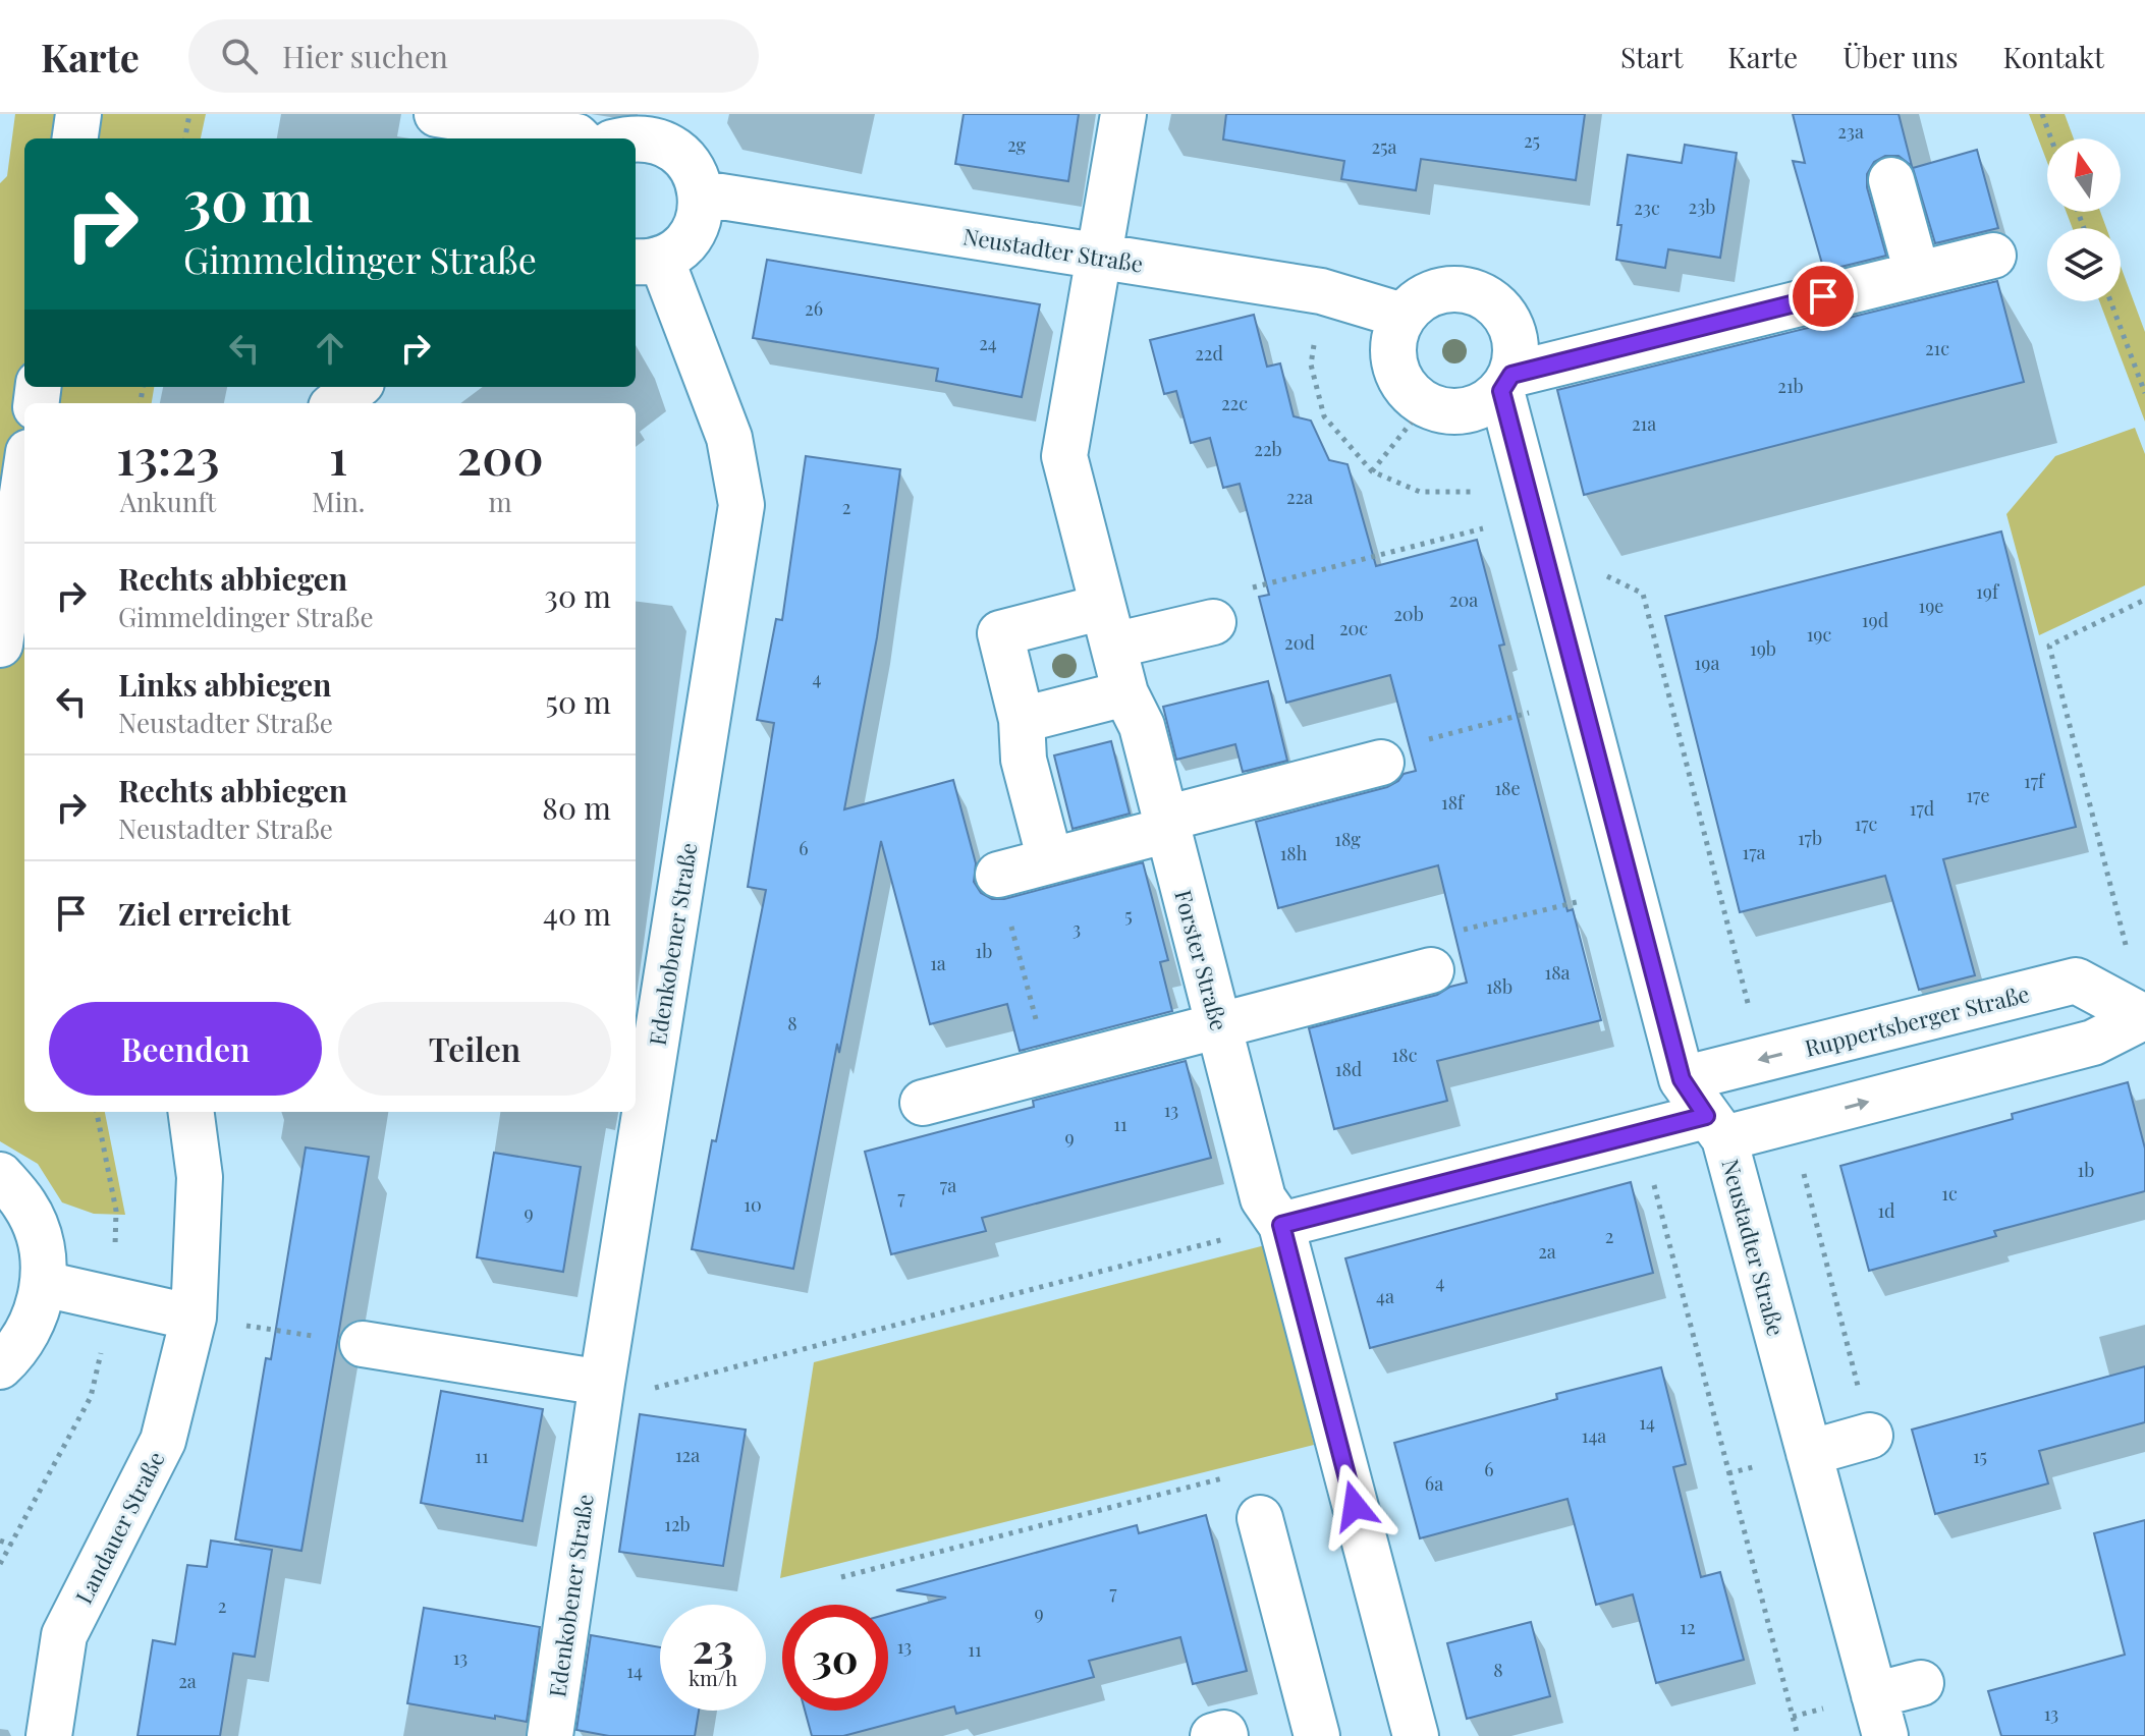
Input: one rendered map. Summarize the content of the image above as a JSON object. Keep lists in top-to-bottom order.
{
  "streets": {
    "street": [
      "Neustadter Straße",
      "Edenkobener Straße",
      "Forster Straße",
      "Ruppertsberger Straße",
      "Landauer Straße"
    ]
  },
  "crossings": [
    ["Neustadter Straße", "Forster Straße"],
    ["Neustadter Straße", "Ruppertsberger Straße"]
  ],
  "house_numbers": [
    "23a",
    "25",
    "2g",
    "25a",
    "23b",
    "23c",
    "26",
    "24",
    "21c",
    "22d",
    "21b",
    "22c",
    "21a",
    "22b",
    "22a",
    "2",
    "19f",
    "20a",
    "19e",
    "20b",
    "19d",
    "20c",
    "19c",
    "20d",
    "19b",
    "19a",
    "4",
    "17f",
    "18e",
    "17e",
    "18f",
    "17d",
    "17c",
    "17b",
    "18g",
    "6",
    "17a",
    "18h",
    "5",
    "3",
    "1b",
    "1a",
    "18a",
    "18b",
    "8",
    "18c",
    "18d",
    "13",
    "11",
    "9",
    "1b",
    "7a",
    "1c",
    "7",
    "10",
    "1d",
    "9",
    "2",
    "2a",
    "4",
    "4a",
    "14",
    "14a",
    "12a",
    "11",
    "15",
    "6",
    "6a",
    "12b",
    "7",
    "2",
    "9",
    "12",
    "13",
    "11",
    "13",
    "8",
    "14",
    "2a",
    "13"
  ],
  "north": "top",
  "page": {
    "header": "Karte",
    "search": "Hier suchen",
    "nav": [
      "Start",
      "Karte",
      "Über uns",
      "Kontakt"
    ],
    "turn": ["30 m", "Gimmeldinger Straße"],
    "eta": [
      "13:23",
      "Ankunft",
      "1",
      "Min.",
      "200",
      "m"
    ],
    "list": [
      {
        "name": "Rechts abbiegen",
        "note": "Gimmeldinger Straße",
        "value": "30 m"
      },
      {
        "name": "Links abbiegen",
        "note": "Neustadter Straße",
        "value": "50 m"
      },
      {
        "name": "Rechts abbiegen",
        "note": "Neustadter Straße",
        "value": "80 m"
      },
      {
        "name": "Ziel erreicht",
        "value": "40 m"
      }
    ],
    "buttons": ["Beenden", "Teilen"],
    "speed": "23 km/h",
    "limit": "30"
  }
}
